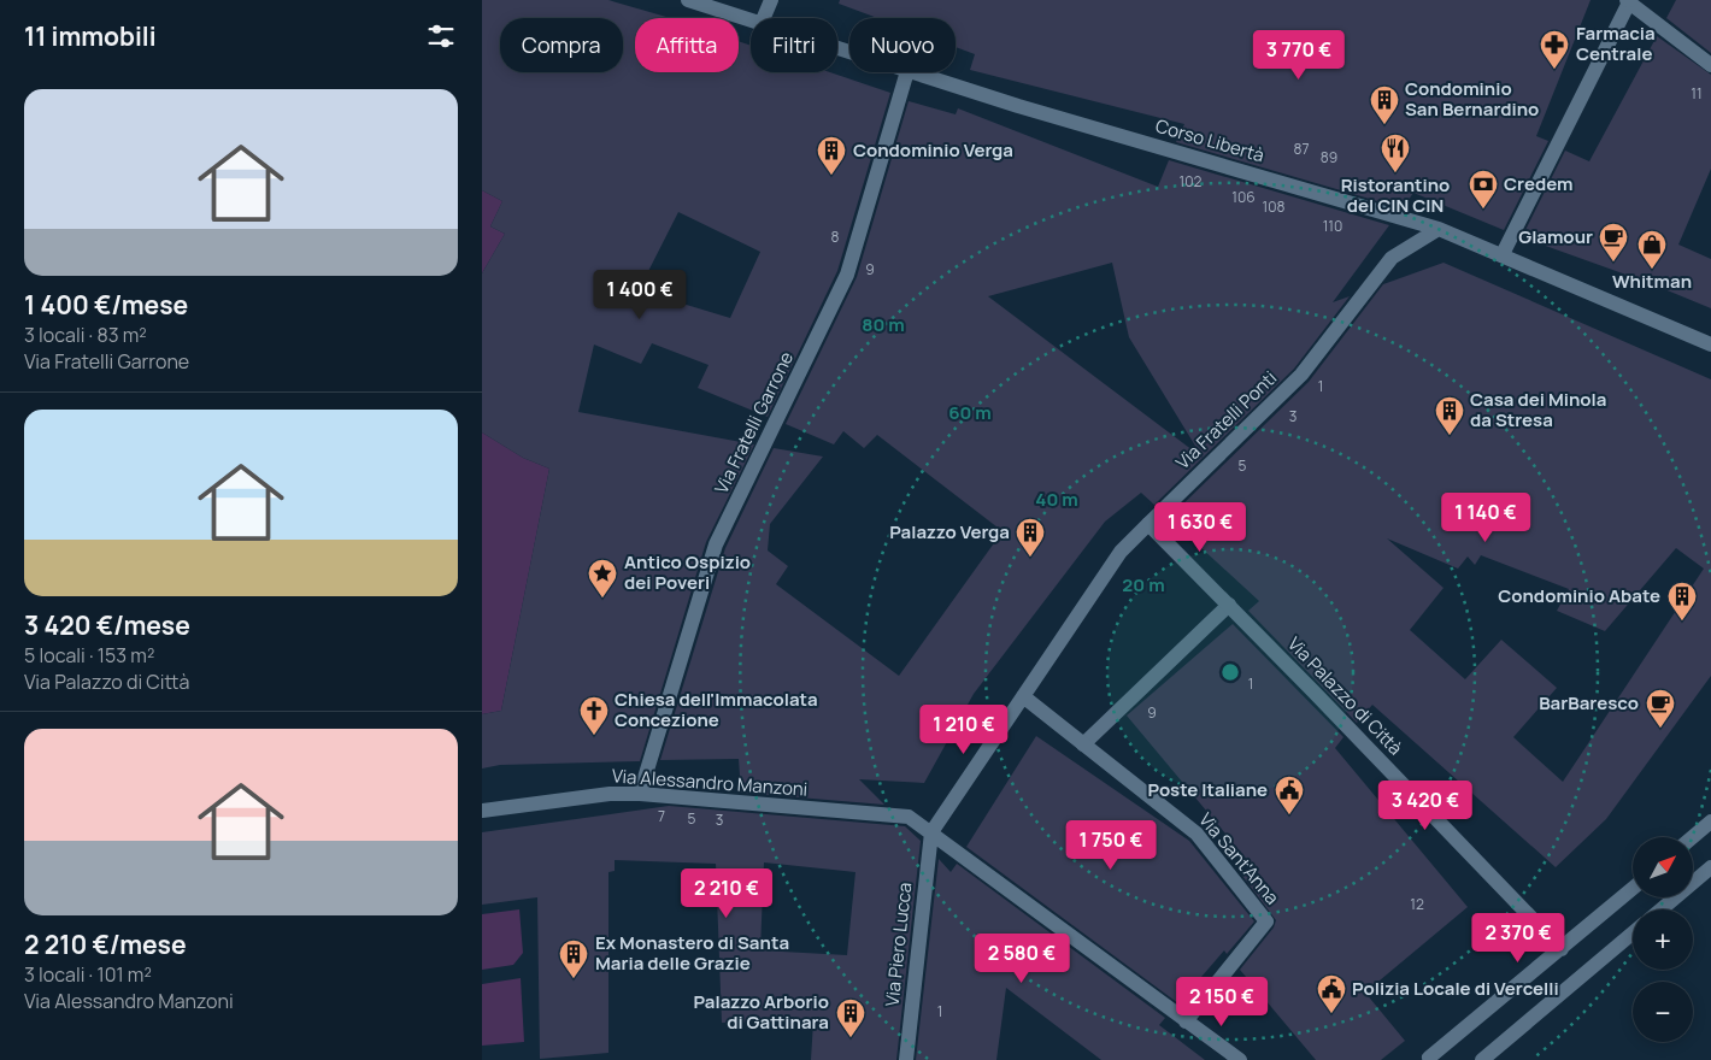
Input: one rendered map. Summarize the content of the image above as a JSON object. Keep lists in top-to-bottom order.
{
  "streets": {
    "street": [
      "Corso Libertà",
      "Via Fratelli Ponti",
      "Via Fratelli Garrone",
      "Via Palazzo di Città",
      "Via Alessandro Manzoni",
      "Via Sant'Anna",
      "Via Piero Lucca"
    ]
  },
  "crossings": [
    ["Corso Libertà", "Via Fratelli Ponti"],
    ["Via Fratelli Ponti", "Via Palazzo di Città"],
    ["Via Fratelli Ponti", "Via Alessandro Manzoni"],
    ["Via Fratelli Ponti", "Via Sant'Anna"],
    ["Via Fratelli Ponti", "Via Piero Lucca"],
    ["Via Fratelli Garrone", "Via Alessandro Manzoni"],
    ["Via Alessandro Manzoni", "Via Sant'Anna"],
    ["Via Alessandro Manzoni", "Via Piero Lucca"]
  ],
  "places": {
    "pharmacy": ["Farmacia Centrale"],
    "building": [
      "Condominio San Bernardino",
      "Condominio Verga",
      "Casa dei Minola da Stresa",
      "Palazzo Verga",
      "Condominio Abate",
      "Ex Monastero di Santa Maria delle Grazie",
      "Palazzo Arborio di Gattinara"
    ],
    "restaurant": ["Ristorantino del CIN CIN"],
    "bank": ["Credem"],
    "cafe": ["Glamour", "BarBaresco"],
    "shop": ["Whitman"],
    "place": ["Antico Ospizio dei Poveri"],
    "church": ["Chiesa dell'Immacolata Concezione"],
    "public building": ["Poste Italiane", "Polizia Locale di Vercelli"]
  },
  "house_numbers": [
    "11",
    "87",
    "89",
    "102",
    "106",
    "108",
    "110",
    "8",
    "9",
    "1",
    "3",
    "5",
    "1",
    "9",
    "7",
    "5",
    "3",
    "12",
    "1"
  ],
  "north": "top right",
  "page": {
    "heading": "11 immobili",
    "chip": [
      "Compra",
      "Affitta",
      "Filtri",
      "Nuovo"
    ],
    "price": [
      "3 770 €",
      "1 400 €",
      "1 140 €",
      "1 630 €",
      "1 210 €",
      "3 420 €",
      "1 750 €",
      "2 210 €",
      "2 370 €",
      "2 580 €",
      "2 150 €"
    ],
    "list": [
      {
        "name": "1 400 €/mese",
        "note": "3 locali · 83 m² · Via Fratelli Garrone"
      },
      {
        "name": "3 420 €/mese",
        "note": "5 locali · 153 m² · Via Palazzo di Città"
      },
      {
        "name": "2 210 €/mese",
        "note": "3 locali · 101 m² · Via Alessandro Manzoni"
      }
    ],
    "map_buttons": ["+", "−"]
  },
  "rings": [
    "80 m",
    "60 m",
    "40 m",
    "20 m"
  ]
}
